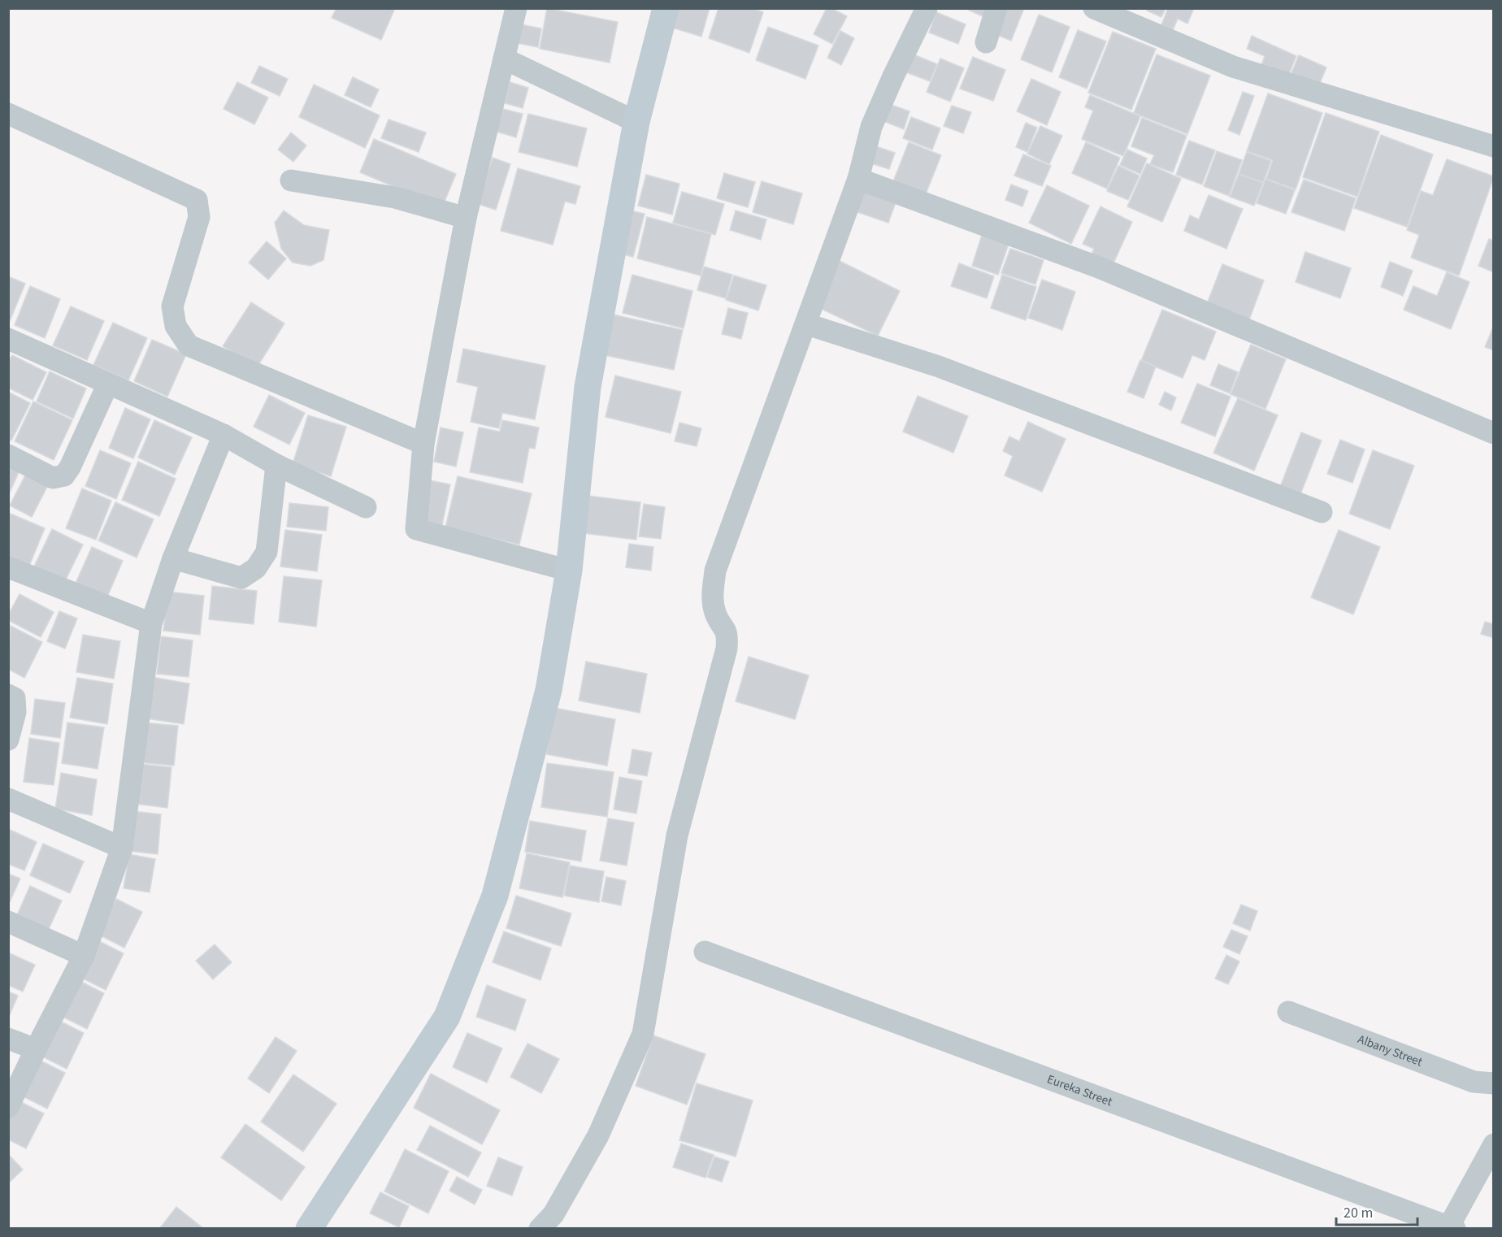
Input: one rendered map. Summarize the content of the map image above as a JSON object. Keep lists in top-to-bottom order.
{
  "streets": {
    "street": ["Albany Street", "Eureka Street"]
  },
  "scale_bar": "20 m"
}
